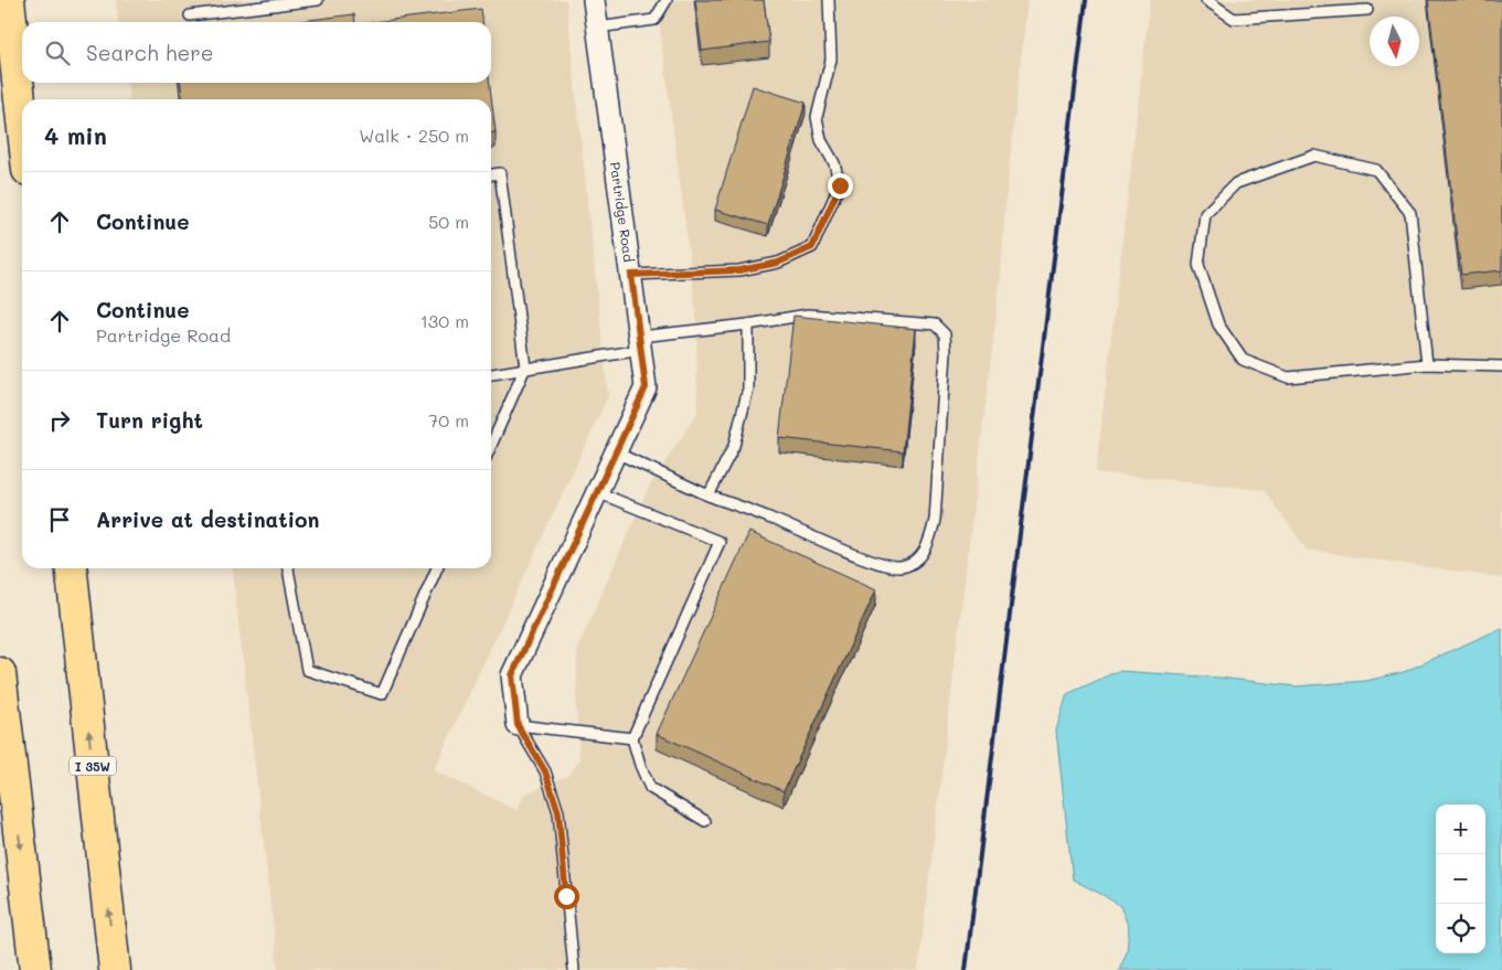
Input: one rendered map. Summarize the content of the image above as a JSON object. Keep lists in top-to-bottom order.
{
  "streets": {
    "highway": ["I 35W"],
    "street": ["Partridge Road"]
  },
  "north": "bottom",
  "page": {
    "search": "Search here",
    "heading": ["4 min", "Walk · 250 m"],
    "list": [
      ["Continue", "50 m"],
      ["Continue", "Partridge Road", "130 m"],
      ["Turn right", "70 m"],
      "Arrive at destination"
    ],
    "map_buttons": ["+", "−"]
  }
}
